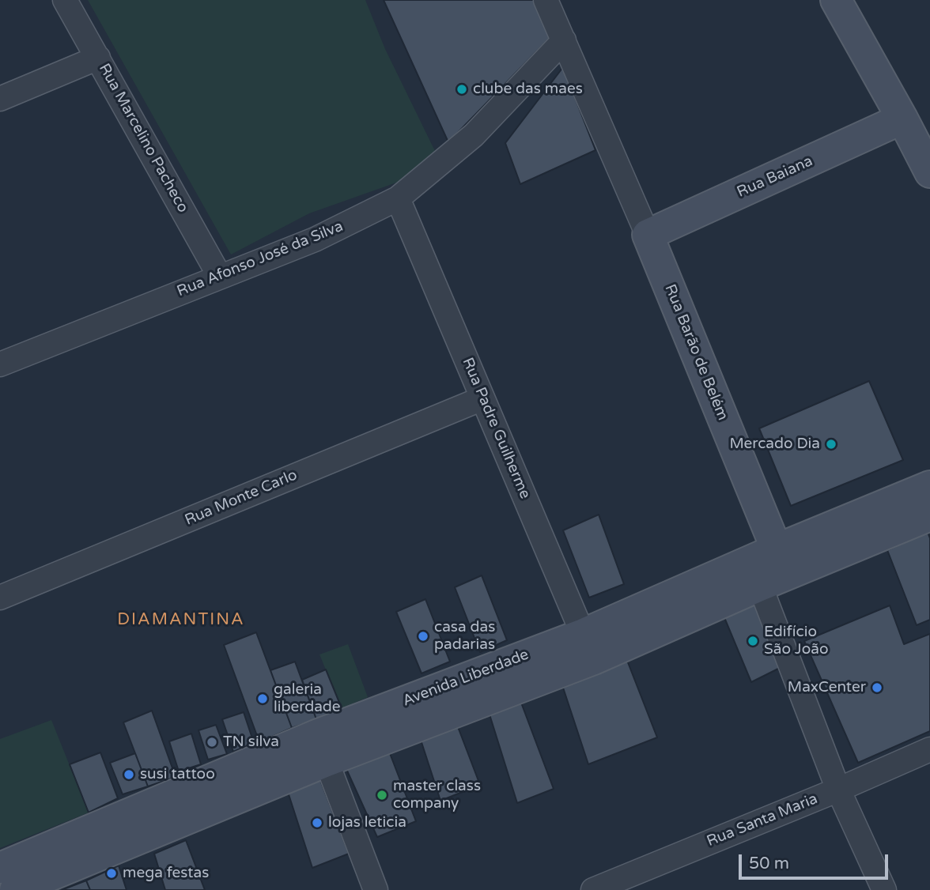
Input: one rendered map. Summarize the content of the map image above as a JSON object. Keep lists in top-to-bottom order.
{
  "streets": {
    "main road": ["Rua Baiana", "Rua Barão de Belém", "Avenida Liberdade"],
    "street": [
      "Rua Marcelino Pacheco",
      "Rua Afonso José da Silva",
      "Rua Padre Guilherme",
      "Rua Monte Carlo",
      "Rua Santa Maria"
    ]
  },
  "crossings": [
    ["Rua Marcelino Pacheco", "Rua Afonso José da Silva"],
    ["Rua Baiana", "Rua Barão de Belém"],
    ["Rua Afonso José da Silva", "Rua Barão de Belém"],
    ["Rua Afonso José da Silva", "Rua Padre Guilherme"],
    ["Rua Barão de Belém", "Avenida Liberdade"],
    ["Rua Padre Guilherme", "Rua Monte Carlo"],
    ["Rua Padre Guilherme", "Avenida Liberdade"]
  ],
  "districts": ["DIAMANTINA"],
  "places": [
    "clube das maes",
    "Mercado Dia",
    "casa das padarias",
    "Edifício São João",
    "MaxCenter",
    "galeria liberdade",
    "TN silva",
    "susi tattoo",
    "master class company",
    "lojas leticia",
    "mega festas"
  ],
  "scale_bar": "50 m"
}
